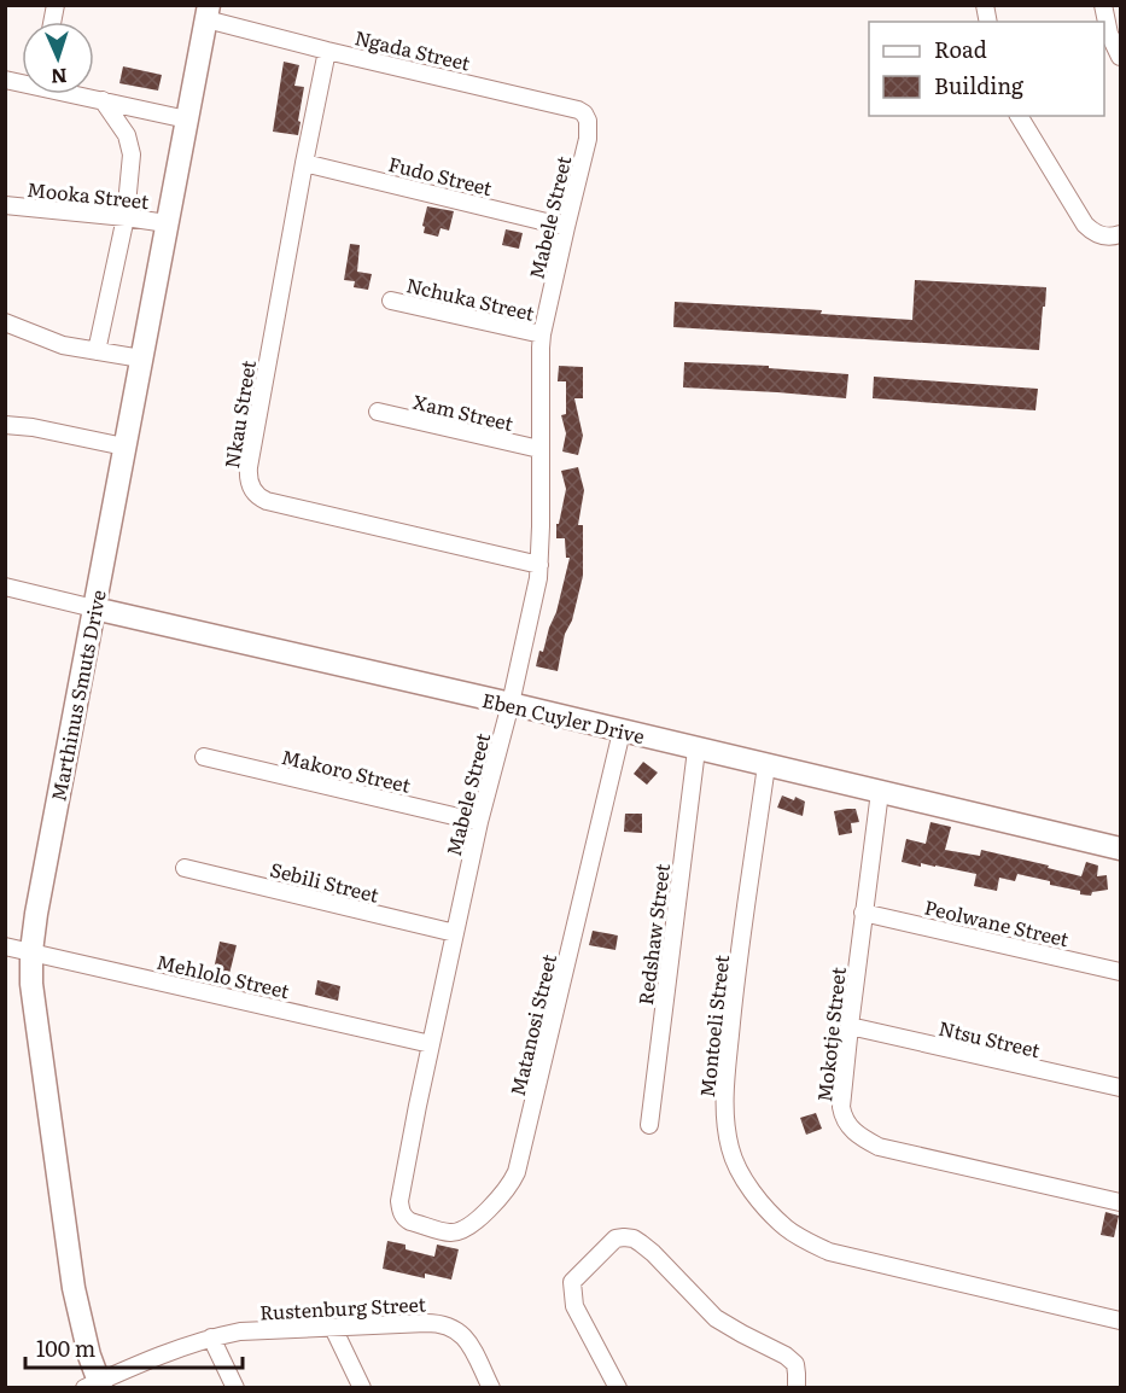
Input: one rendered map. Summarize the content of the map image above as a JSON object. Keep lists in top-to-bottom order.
{
  "streets": {
    "street": [
      "Ngada Street",
      "Fudo Street",
      "Mooka Street",
      "Mabele Street",
      "Nchuka Street",
      "Xam Street",
      "Nkau Street",
      "Marthinus Smuts Drive",
      "Eben Cuyler Drive",
      "Makoro Street",
      "Sebili Street",
      "Peolwane Street",
      "Redshaw Street",
      "Mehlolo Street",
      "Matanosi Street",
      "Montoeli Street",
      "Mokotje Street",
      "Ntsu Street",
      "Rustenburg Street"
    ]
  },
  "crossings": [
    ["Ngada Street", "Mabele Street"],
    ["Ngada Street", "Nkau Street"],
    ["Ngada Street", "Marthinus Smuts Drive"],
    ["Fudo Street", "Mabele Street"],
    ["Fudo Street", "Nkau Street"],
    ["Mooka Street", "Marthinus Smuts Drive"],
    ["Mabele Street", "Nchuka Street"],
    ["Mabele Street", "Xam Street"],
    ["Mabele Street", "Nkau Street"],
    ["Mabele Street", "Eben Cuyler Drive"],
    ["Mabele Street", "Makoro Street"],
    ["Mabele Street", "Sebili Street"],
    ["Mabele Street", "Mehlolo Street"],
    ["Mabele Street", "Matanosi Street"],
    ["Marthinus Smuts Drive", "Eben Cuyler Drive"],
    ["Marthinus Smuts Drive", "Mehlolo Street"],
    ["Marthinus Smuts Drive", "Rustenburg Street"],
    ["Eben Cuyler Drive", "Redshaw Street"],
    ["Eben Cuyler Drive", "Matanosi Street"],
    ["Eben Cuyler Drive", "Montoeli Street"],
    ["Eben Cuyler Drive", "Mokotje Street"],
    ["Peolwane Street", "Mokotje Street"],
    ["Mokotje Street", "Ntsu Street"]
  ],
  "legend": ["Road", "Building"],
  "scale_bar": "100 m",
  "north": "bottom"
}
